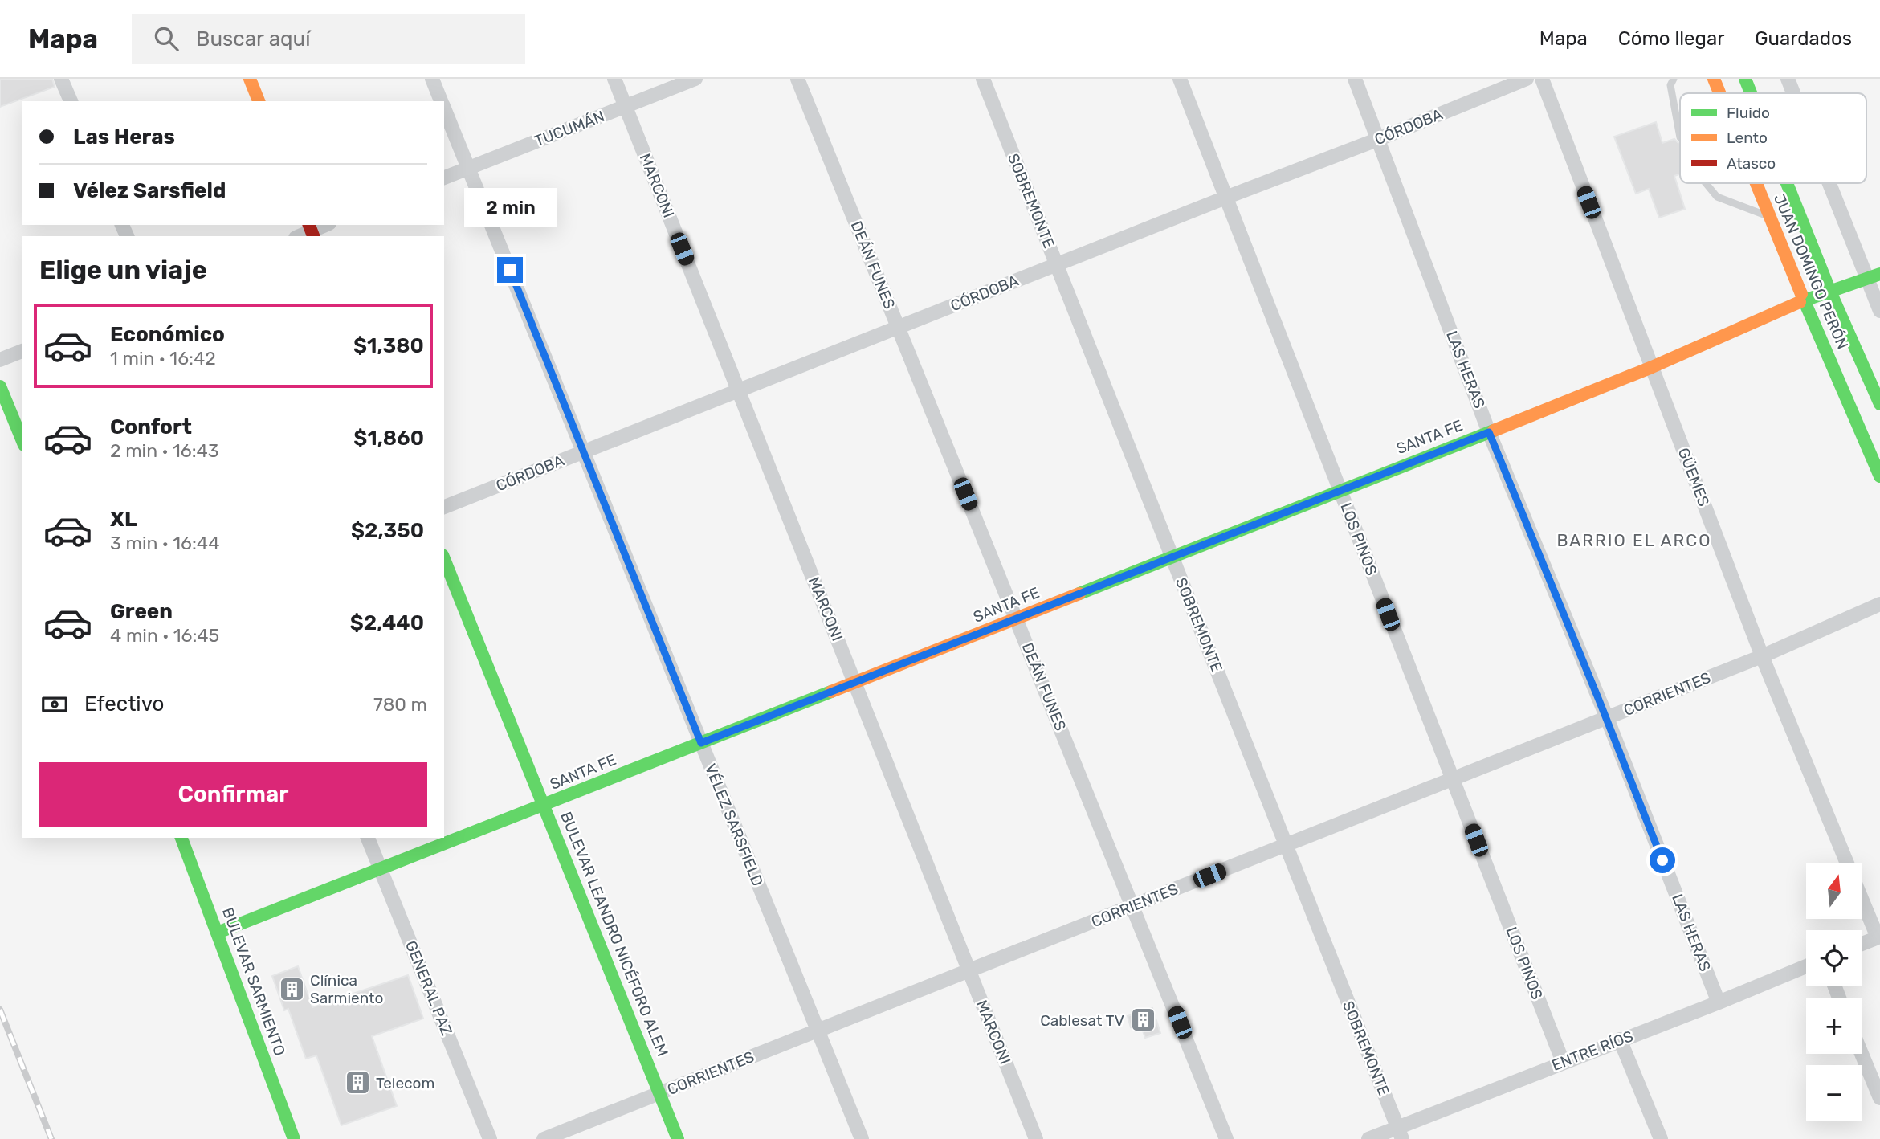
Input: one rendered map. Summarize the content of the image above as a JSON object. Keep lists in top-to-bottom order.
{
  "streets": {
    "street": [
      "CÓRDOBA",
      "TUCUMÁN",
      "MARCONI",
      "SOBREMONTE",
      "DEÁN FUNES",
      "JUAN DOMINGO PERÓN",
      "LAS HERAS",
      "SANTA FE",
      "GÜEMES",
      "LOS PINOS",
      "CORRIENTES",
      "VÉLEZ SARSFIELD",
      "BULEVAR LEANDRO NICÉFORO ALEM",
      "BULEVAR SARMIENTO",
      "GENERAL PAZ",
      "ENTRE RÍOS"
    ]
  },
  "crossings": [
    ["CÓRDOBA", "MARCONI"],
    ["CÓRDOBA", "SOBREMONTE"],
    ["CÓRDOBA", "DEÁN FUNES"],
    ["CÓRDOBA", "LAS HERAS"],
    ["CÓRDOBA", "LOS PINOS"],
    ["CÓRDOBA", "VÉLEZ SARSFIELD"],
    ["TUCUMÁN", "MARCONI"],
    ["TUCUMÁN", "VÉLEZ SARSFIELD"],
    ["MARCONI", "SANTA FE"],
    ["MARCONI", "CORRIENTES"],
    ["SOBREMONTE", "SANTA FE"],
    ["SOBREMONTE", "CORRIENTES"],
    ["SOBREMONTE", "ENTRE RÍOS"],
    ["DEÁN FUNES", "SANTA FE"],
    ["DEÁN FUNES", "CORRIENTES"],
    ["JUAN DOMINGO PERÓN", "SANTA FE"],
    ["LAS HERAS", "SANTA FE"],
    ["LAS HERAS", "CORRIENTES"],
    ["LAS HERAS", "ENTRE RÍOS"],
    ["SANTA FE", "GÜEMES"],
    ["SANTA FE", "LOS PINOS"],
    ["SANTA FE", "VÉLEZ SARSFIELD"],
    ["SANTA FE", "BULEVAR LEANDRO NICÉFORO ALEM"],
    ["SANTA FE", "BULEVAR SARMIENTO"],
    ["SANTA FE", "GENERAL PAZ"],
    ["GÜEMES", "CORRIENTES"],
    ["LOS PINOS", "CORRIENTES"],
    ["LOS PINOS", "ENTRE RÍOS"],
    ["CORRIENTES", "VÉLEZ SARSFIELD"],
    ["CORRIENTES", "BULEVAR LEANDRO NICÉFORO ALEM"]
  ],
  "districts": ["BARRIO EL ARCO"],
  "places": {
    "building": ["Clínica Sarmiento", "Cablesat TV", "Telecom"]
  },
  "legend": ["Fluido", "Lento", "Atasco"],
  "north": "top",
  "page": {
    "header": "Mapa",
    "search": "Buscar aquí",
    "nav": ["Mapa", "Cómo llegar", "Guardados"],
    "banner": ["Las Heras", "Vélez Sarsfield"],
    "bubble": "2 min",
    "heading": "Elige un viaje",
    "list": [
      {
        "name": "Económico",
        "note": "1 min · 16:42",
        "value": "$1,380"
      },
      {
        "name": "Confort",
        "note": "2 min · 16:43",
        "value": "$1,860"
      },
      {
        "name": "XL",
        "note": "3 min · 16:44",
        "value": "$2,350"
      },
      {
        "name": "Green",
        "note": "4 min · 16:45",
        "value": "$2,440"
      }
    ],
    "pay": ["Efectivo", "780 m"],
    "buttons": "Confirmar",
    "map_buttons": ["+", "−"]
  }
}
